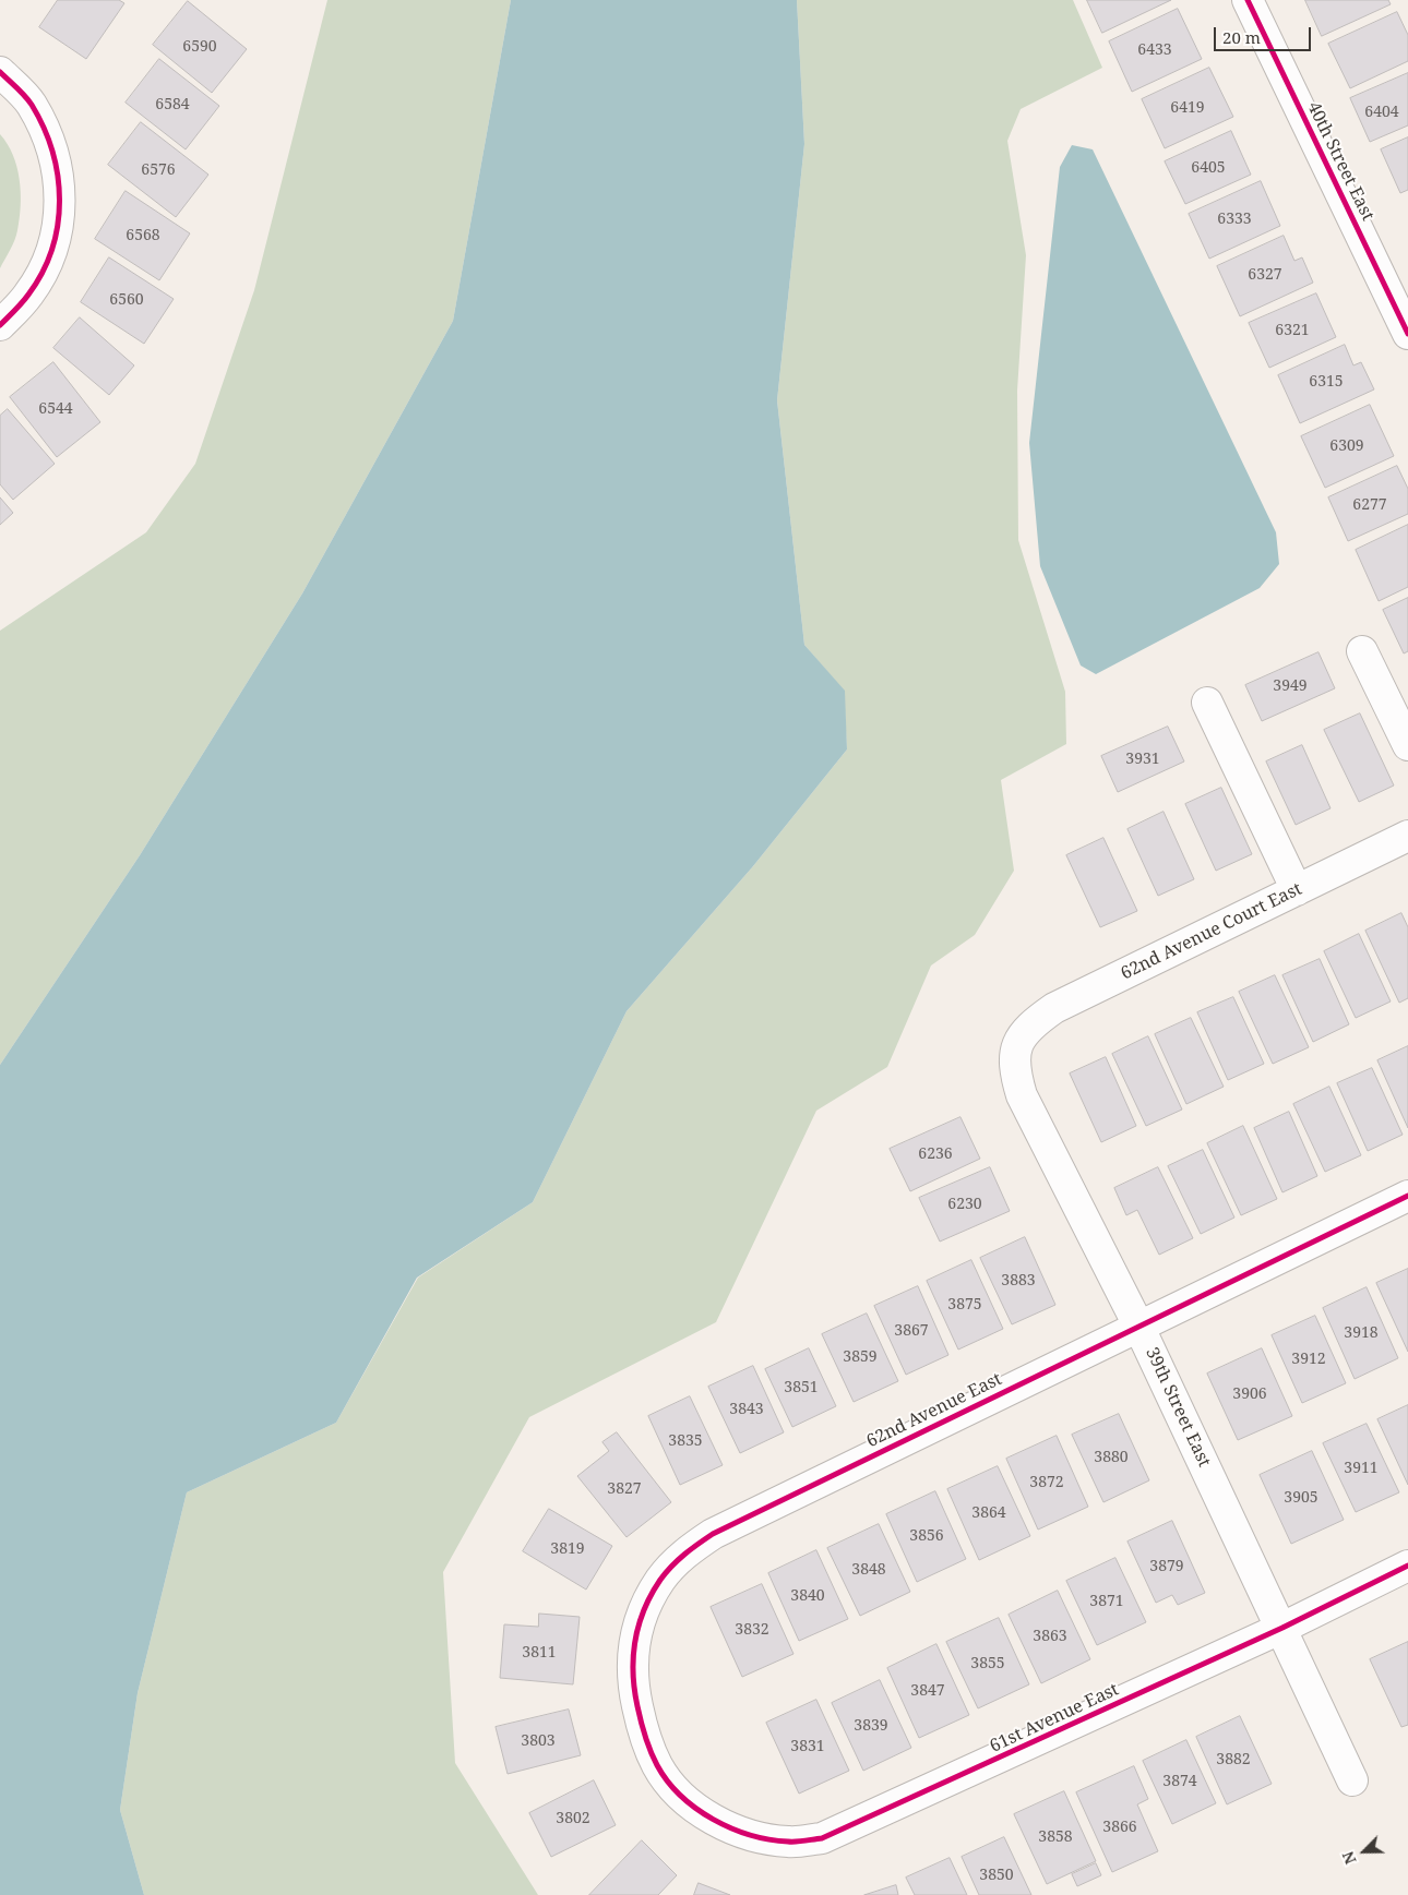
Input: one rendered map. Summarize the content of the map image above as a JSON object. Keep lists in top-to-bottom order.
{
  "streets": {
    "street": [
      "40th Street East",
      "62nd Avenue Court East",
      "39th Street East",
      "62nd Avenue East",
      "61st Avenue East"
    ]
  },
  "crossings": [
    ["62nd Avenue Court East", "39th Street East"],
    ["39th Street East", "62nd Avenue East"],
    ["39th Street East", "61st Avenue East"],
    ["62nd Avenue East", "61st Avenue East"]
  ],
  "house_numbers": [
    "6590",
    "6433",
    "6584",
    "6419",
    "6404",
    "6405",
    "6576",
    "6333",
    "6568",
    "6327",
    "6560",
    "6321",
    "6315",
    "6544",
    "6309",
    "6277",
    "3949",
    "3931",
    "6236",
    "6230",
    "3883",
    "3875",
    "3867",
    "3918",
    "3859",
    "3912",
    "3851",
    "3906",
    "3843",
    "3835",
    "3880",
    "3911",
    "3872",
    "3827",
    "3905",
    "3864",
    "3856",
    "3819",
    "3879",
    "3848",
    "3840",
    "3871",
    "3832",
    "3863",
    "3811",
    "3855",
    "3847",
    "3839",
    "3803",
    "3831",
    "3882",
    "3874",
    "3802",
    "3866",
    "3858",
    "3850"
  ],
  "scale_bar": "20 m",
  "north": "bottom left"
}
